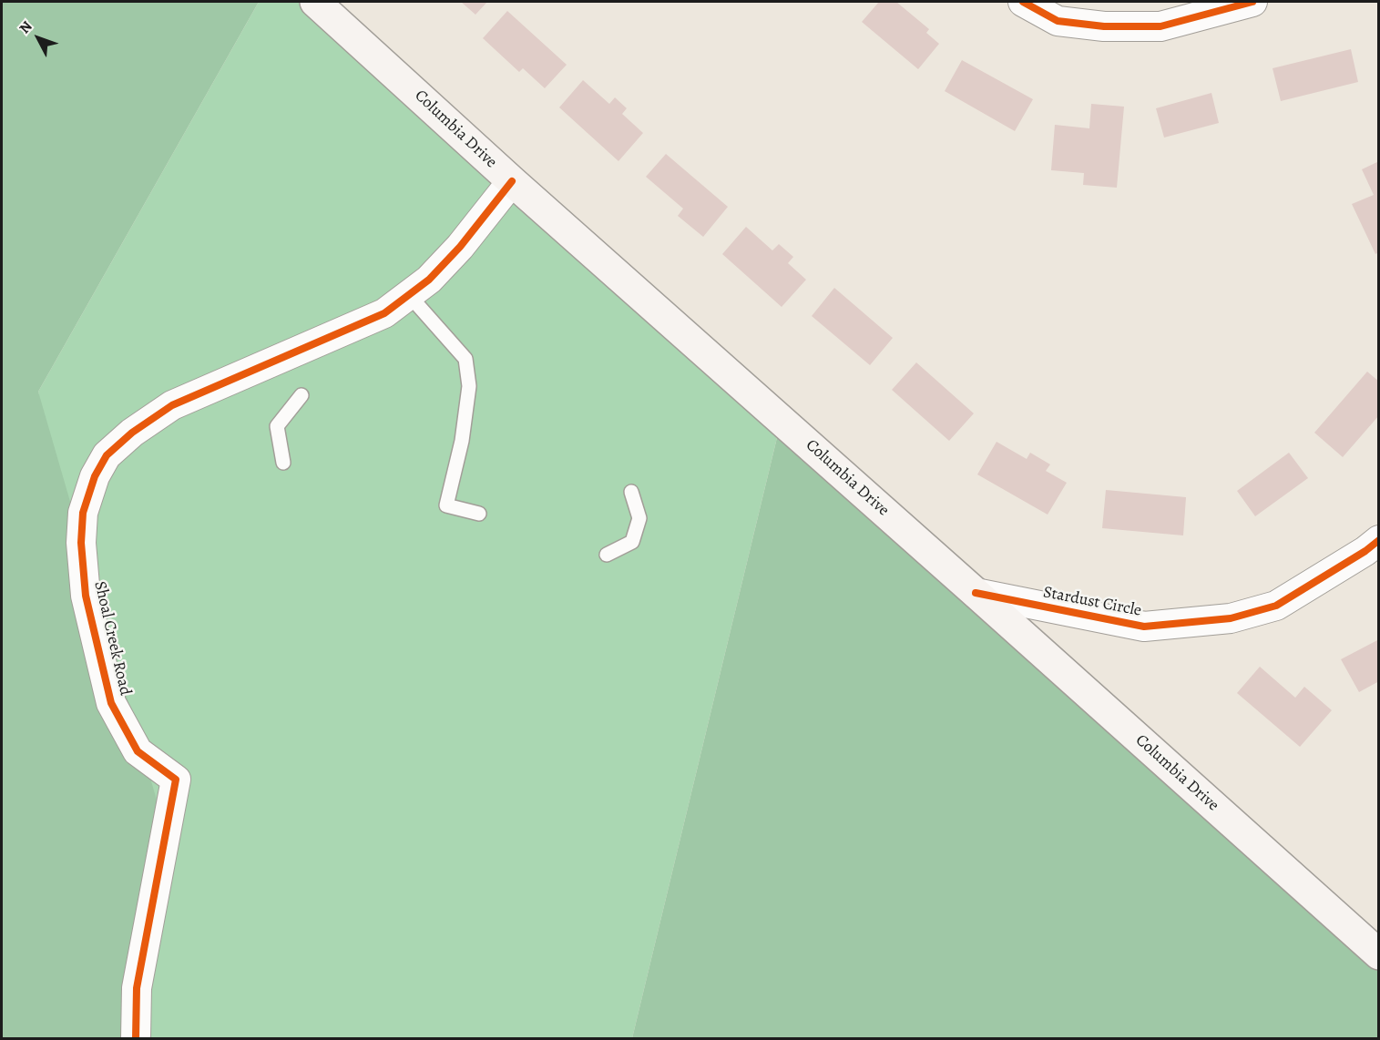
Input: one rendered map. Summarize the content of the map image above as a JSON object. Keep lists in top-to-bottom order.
{
  "streets": {
    "main road": ["Columbia Drive"],
    "street": ["Stardust Circle", "Shoal Creek Road"]
  },
  "crossings": [
    ["Columbia Drive", "Stardust Circle"],
    ["Columbia Drive", "Shoal Creek Road"]
  ],
  "north": "top left"
}
